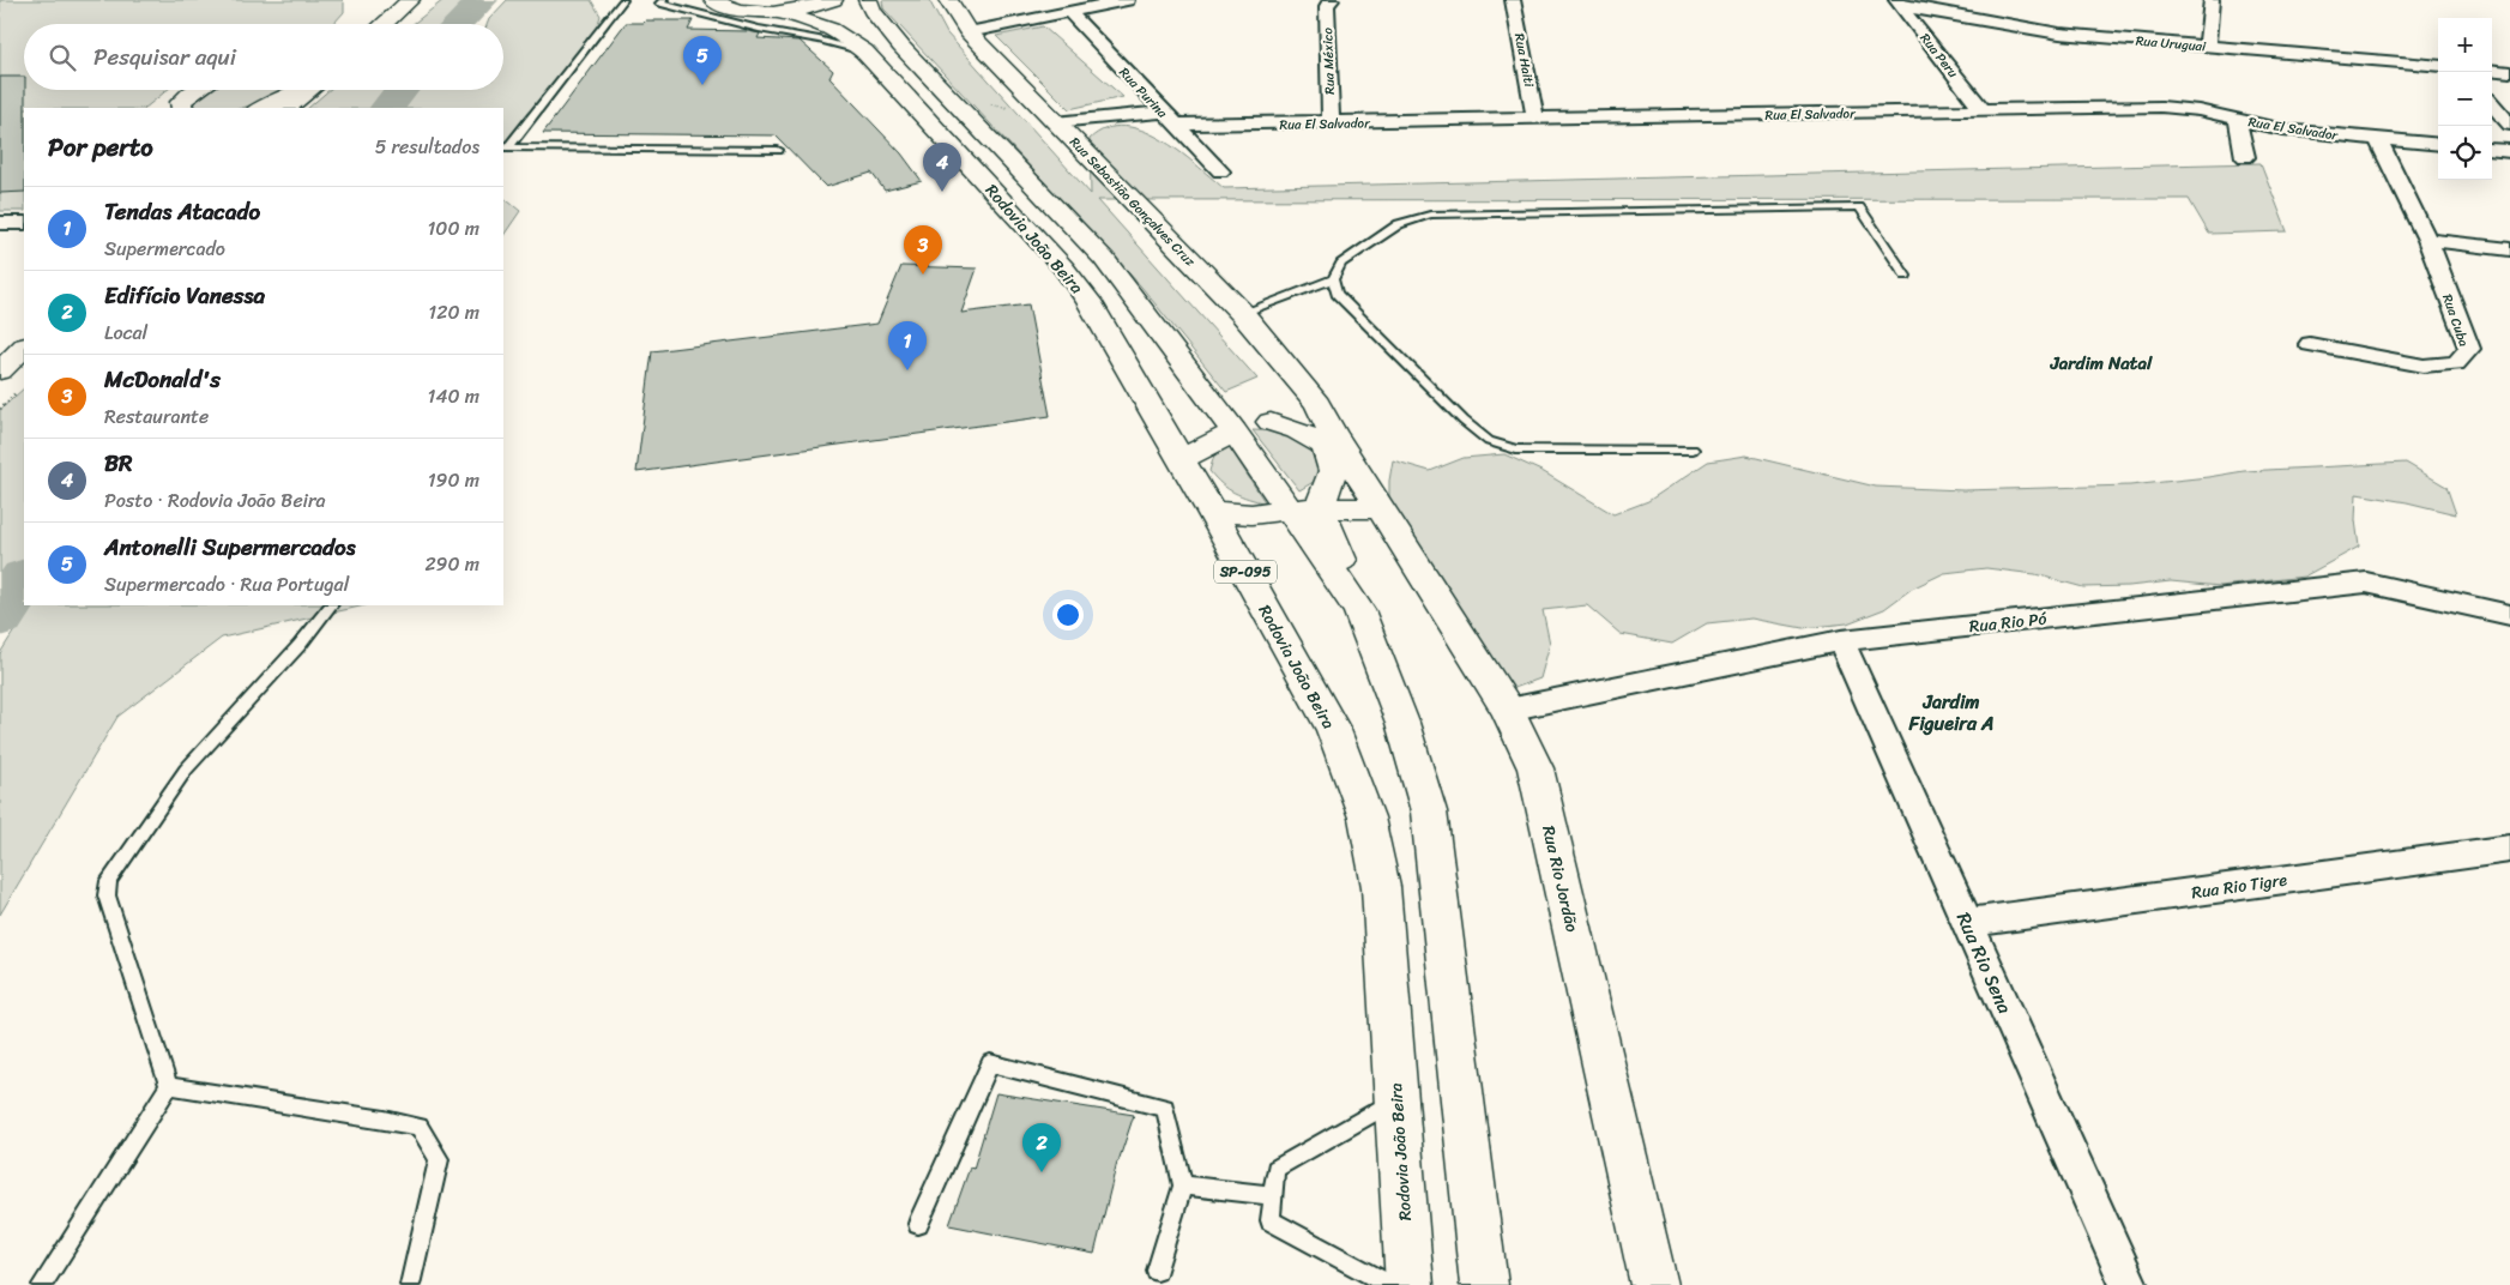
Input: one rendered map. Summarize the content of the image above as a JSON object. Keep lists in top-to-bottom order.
{
  "streets": {
    "main road": [
      "Rua Sebastião Gonçalves Cruz",
      "Rodovia João Beira",
      "SP-095",
      "Rua Rio Jordão"
    ],
    "street": [
      "Rua Uruguai",
      "Rua Peru",
      "Rua Haiti",
      "Rua México",
      "Rua Purina",
      "Rua El Salvador",
      "Rua Cuba",
      "Rua Rio Pó",
      "Rua Rio Tigre",
      "Rua Rio Sena"
    ]
  },
  "crossings": [
    ["Rua Uruguai", "Rua Peru"],
    ["Rua Peru", "Rua El Salvador"],
    ["Rua Haiti", "Rua El Salvador"],
    ["Rua México", "Rua El Salvador"],
    ["Rua Purina", "Rua El Salvador"],
    ["Rua El Salvador", "Rua Sebastião Gonçalves Cruz"],
    ["Rua El Salvador", "Rua Cuba"],
    ["Rua Sebastião Gonçalves Cruz", "Rua Rio Jordão"],
    ["Rodovia João Beira", "SP-095"],
    ["Rua Rio Pó", "Rua Rio Jordão"],
    ["Rua Rio Pó", "Rua Rio Sena"],
    ["Rua Rio Tigre", "Rua Rio Sena"]
  ],
  "districts": ["Jardim Natal", "Jardim Figueira A"],
  "page": {
    "map_buttons": ["+", "−"],
    "search": "Pesquisar aqui",
    "pins": [
      "5",
      "4",
      "3",
      "1",
      "2"
    ],
    "heading": ["Por perto", "5 resultados"],
    "list": [
      {
        "mark": "1",
        "name": "Tendas Atacado",
        "note": "Supermercado",
        "value": "100 m"
      },
      {
        "mark": "2",
        "name": "Edifício Vanessa",
        "note": "Local",
        "value": "120 m"
      },
      {
        "mark": "3",
        "name": "McDonald's",
        "note": "Restaurante",
        "value": "140 m"
      },
      {
        "mark": "4",
        "name": "BR",
        "note": "Posto · Rodovia João Beira",
        "value": "190 m"
      },
      {
        "mark": "5",
        "name": "Antonelli Supermercados",
        "note": "Supermercado · Rua Portugal",
        "value": "290 m"
      }
    ]
  }
}
